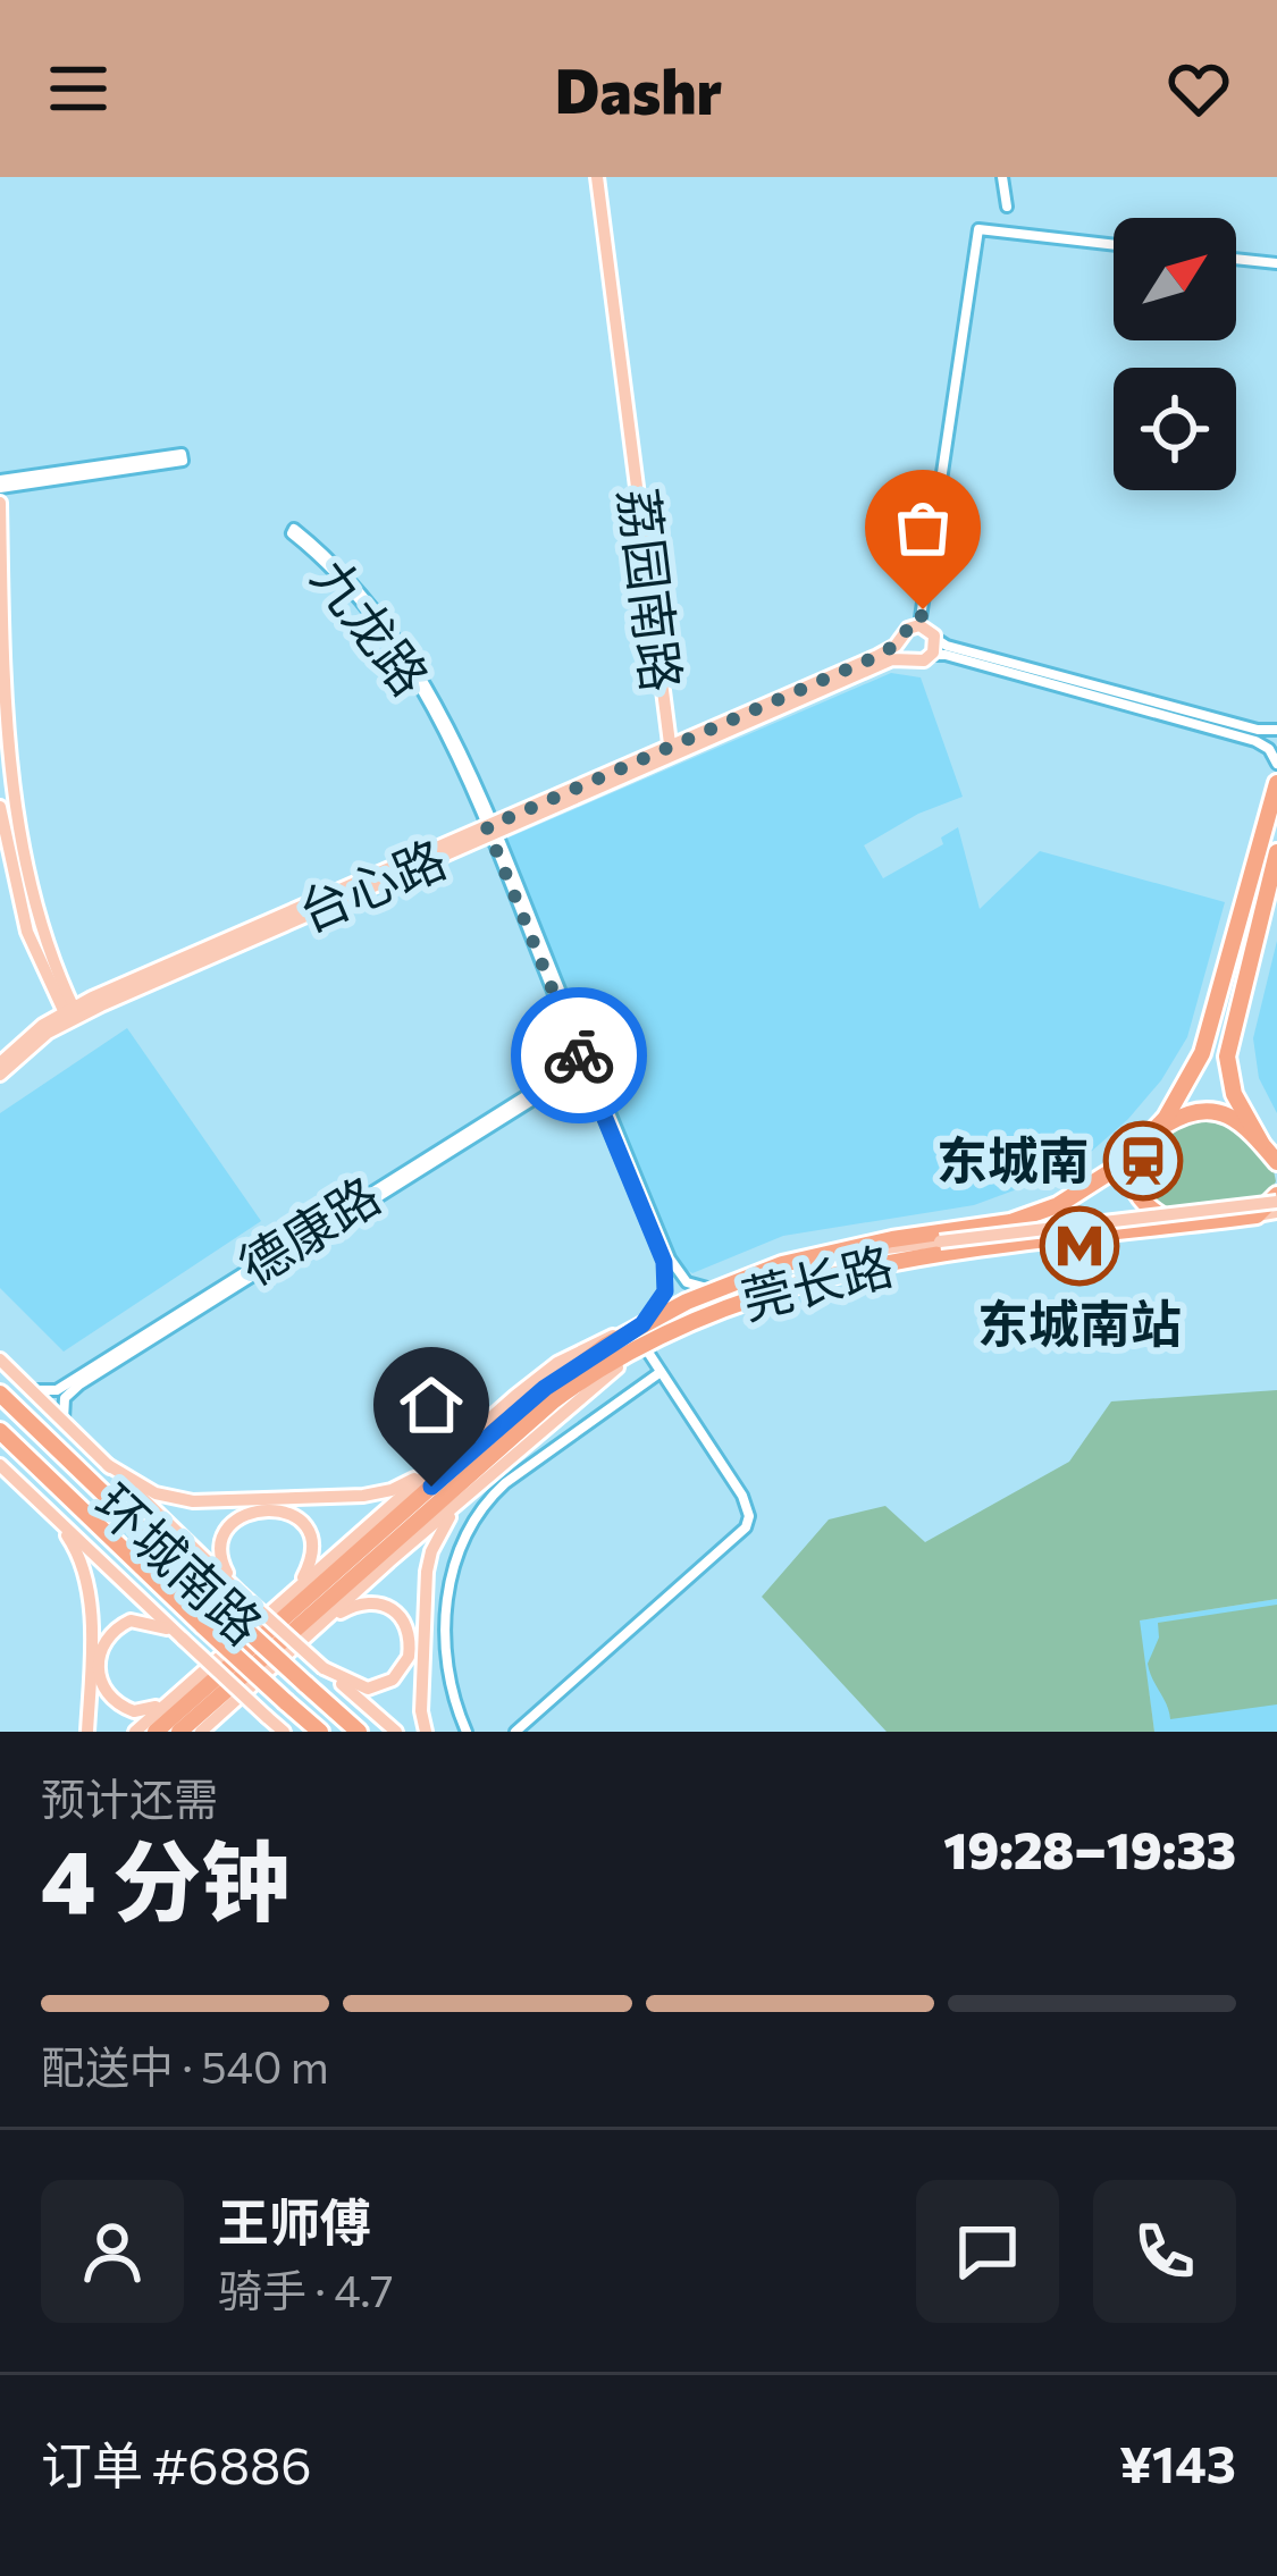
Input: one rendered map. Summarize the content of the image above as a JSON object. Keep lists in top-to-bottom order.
{
  "streets": {
    "highway": ["莞长路", "环城南路"],
    "main road": ["荔园南路", "台心路"],
    "street": ["九龙路", "德康路"]
  },
  "crossings": [
    ["荔园南路", "台心路"],
    ["九龙路", "台心路"],
    ["九龙路", "德康路"],
    ["九龙路", "莞长路"]
  ],
  "places": {
    "station": ["东城南"],
    "metro station": ["东城南站"]
  },
  "north": "top right",
  "page": {
    "header": "Dashr",
    "heading": ["4 分钟", "预计还需", "19:28–19:33"],
    "panel": [
      "王师傅",
      "骑手 · 4.7",
      "订单 #6886",
      "¥143"
    ],
    "bar": "配送中 · 540 m"
  }
}
